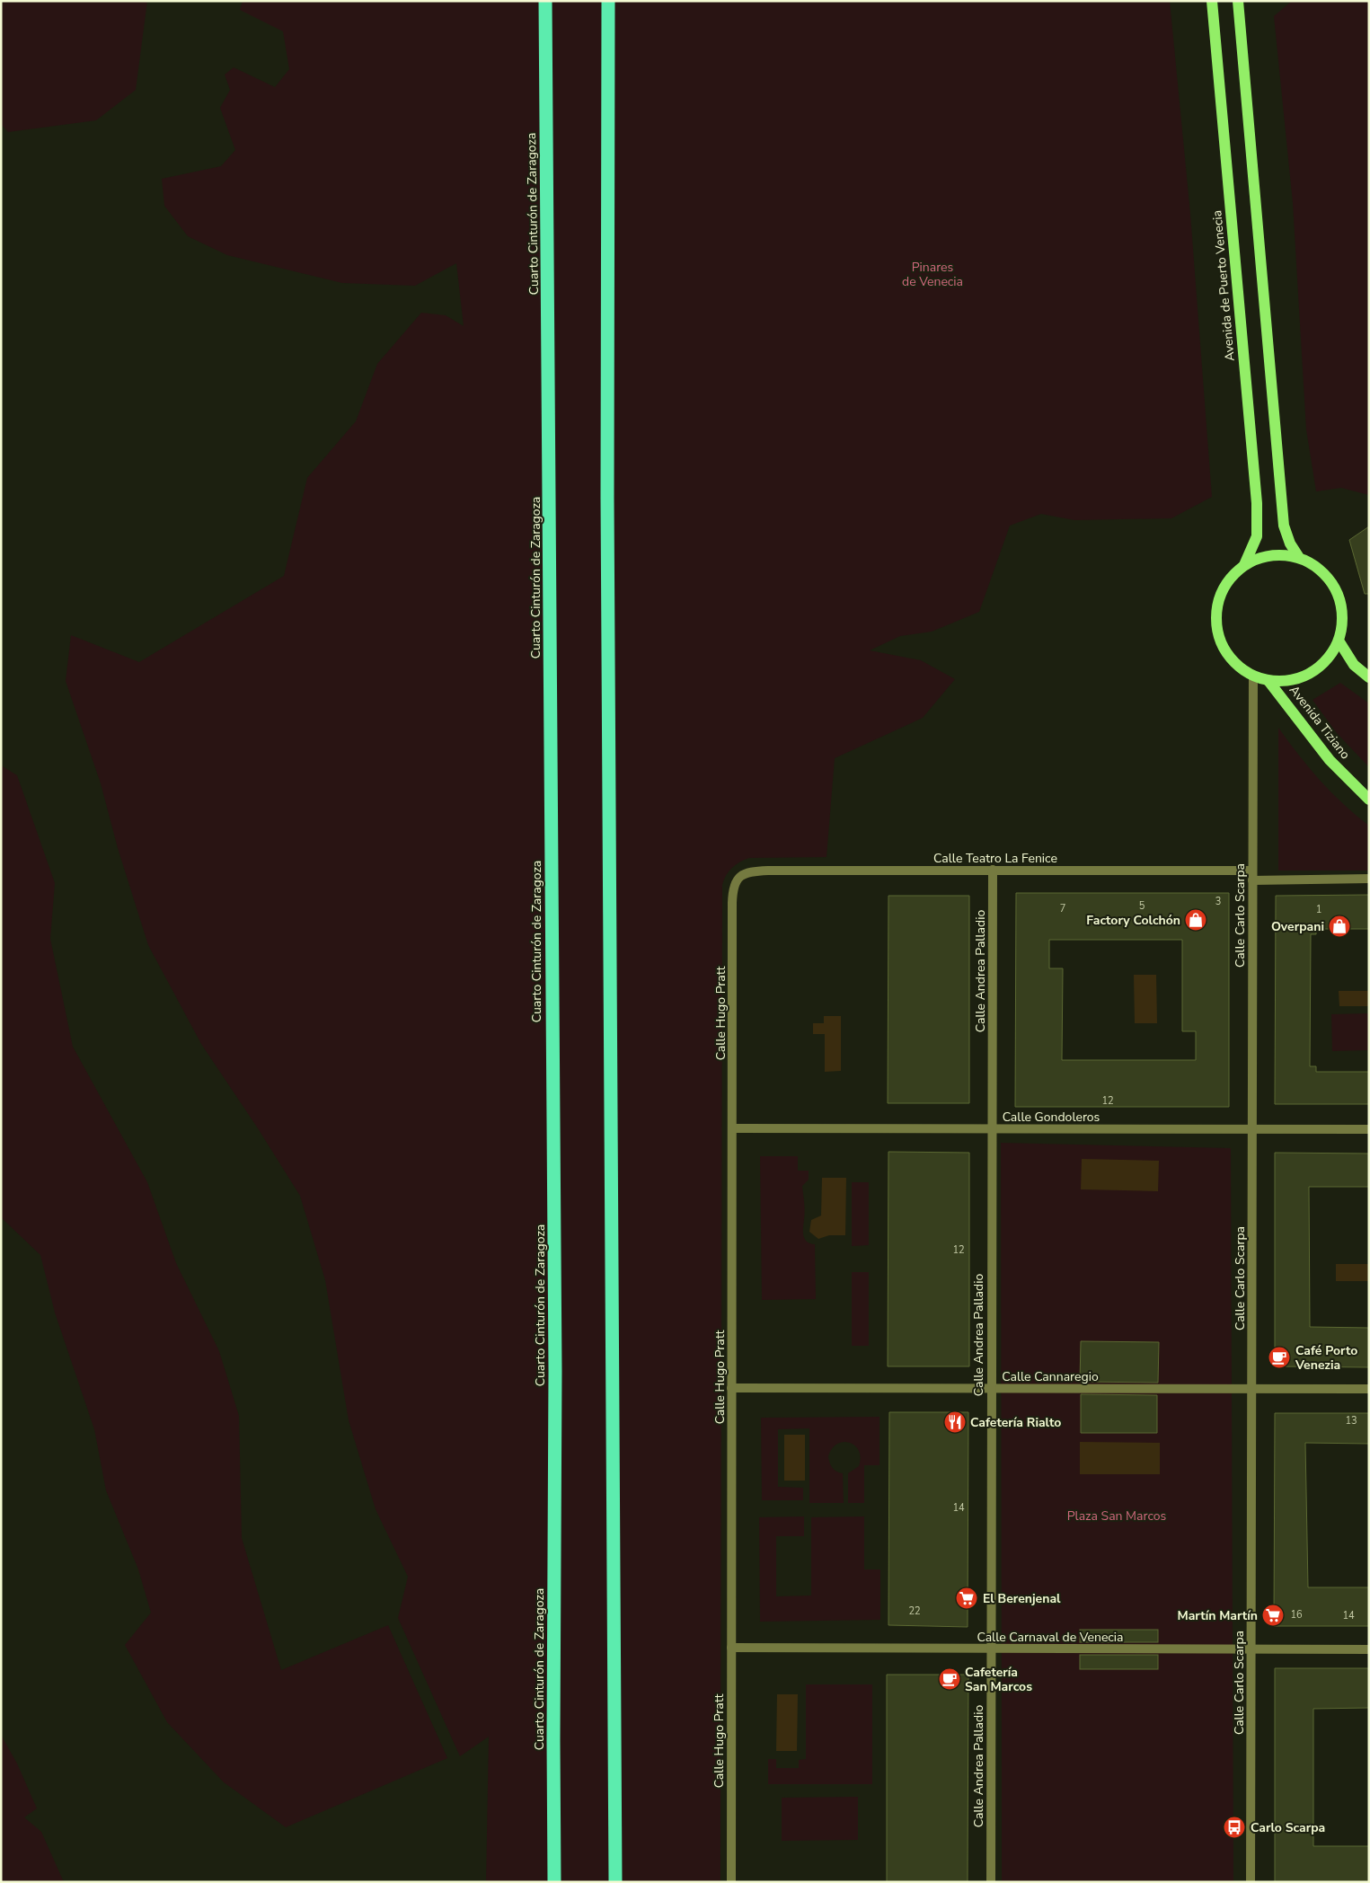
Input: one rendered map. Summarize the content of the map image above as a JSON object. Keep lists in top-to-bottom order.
{
  "streets": {
    "highway": ["Cuarto Cinturón de Zaragoza"],
    "main road": ["Avenida de Puerto Venecia", "Avenida Tiziano"],
    "street": [
      "Calle Teatro La Fenice",
      "Calle Carlo Scarpa",
      "Calle Andrea Palladio",
      "Calle Hugo Pratt",
      "Calle Gondoleros",
      "Calle Cannaregio",
      "Calle Carnaval de Venecia"
    ]
  },
  "crossings": [
    ["Avenida de Puerto Venecia", "Avenida Tiziano"],
    ["Avenida de Puerto Venecia", "Calle Carlo Scarpa"],
    ["Avenida Tiziano", "Calle Carlo Scarpa"],
    ["Calle Teatro La Fenice", "Calle Carlo Scarpa"],
    ["Calle Teatro La Fenice", "Calle Andrea Palladio"],
    ["Calle Teatro La Fenice", "Calle Hugo Pratt"],
    ["Calle Carlo Scarpa", "Calle Gondoleros"],
    ["Calle Carlo Scarpa", "Calle Cannaregio"],
    ["Calle Carlo Scarpa", "Calle Carnaval de Venecia"],
    ["Calle Andrea Palladio", "Calle Gondoleros"],
    ["Calle Andrea Palladio", "Calle Cannaregio"],
    ["Calle Andrea Palladio", "Calle Carnaval de Venecia"],
    ["Calle Hugo Pratt", "Calle Gondoleros"],
    ["Calle Hugo Pratt", "Calle Cannaregio"],
    ["Calle Hugo Pratt", "Calle Carnaval de Venecia"]
  ],
  "parks": ["Pinares de Venecia", "Plaza San Marcos"],
  "places": {
    "shop": ["Factory Colchón", "Overpani"],
    "cafe": ["Café Porto Venezia", "Cafetería San Marcos"],
    "restaurant": ["Cafetería Rialto"],
    "supermarket": ["El Berenjenal", "Martín Martín"],
    "bus stop": ["Carlo Scarpa"]
  },
  "house_numbers": [
    "3",
    "5",
    "7",
    "1",
    "12",
    "12",
    "13",
    "14",
    "22",
    "16",
    "14"
  ]
}
